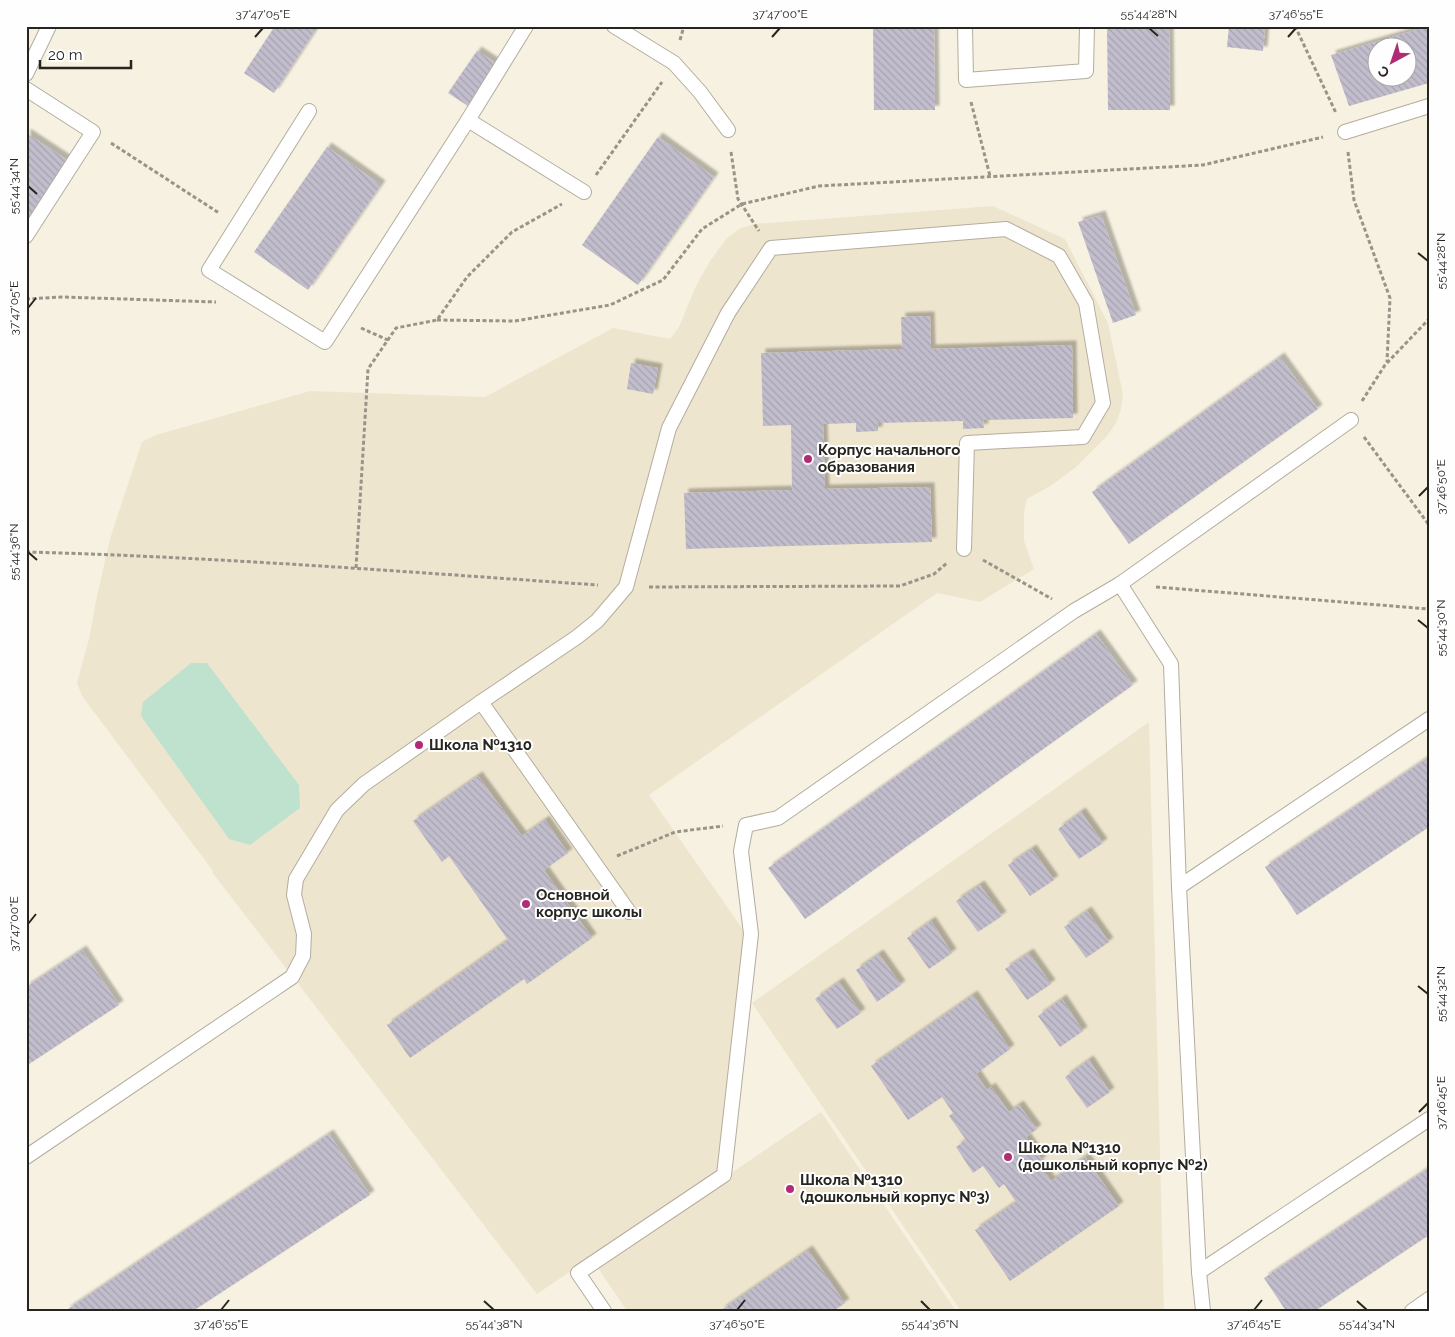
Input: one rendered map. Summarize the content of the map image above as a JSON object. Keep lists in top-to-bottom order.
{
  "places": [
    "Корпус начального образования",
    "Школа №1310",
    "Основной корпус школы",
    "Школа №1310 (дошкольный корпус №2)",
    "Школа №1310 (дошкольный корпус №3)"
  ],
  "scale_bar": "20 m",
  "north": "bottom left",
  "coordinates": [
    "37°47'05\"E",
    "37°47'00\"E",
    "55°44'28\"N",
    "37°46'55\"E",
    "55°44'34\"N",
    "37°46'50\"E",
    "55°44'36\"N",
    "55°44'30\"N",
    "55°44'32\"N",
    "37°46'45\"E",
    "55°44'38\"N"
  ]
}
